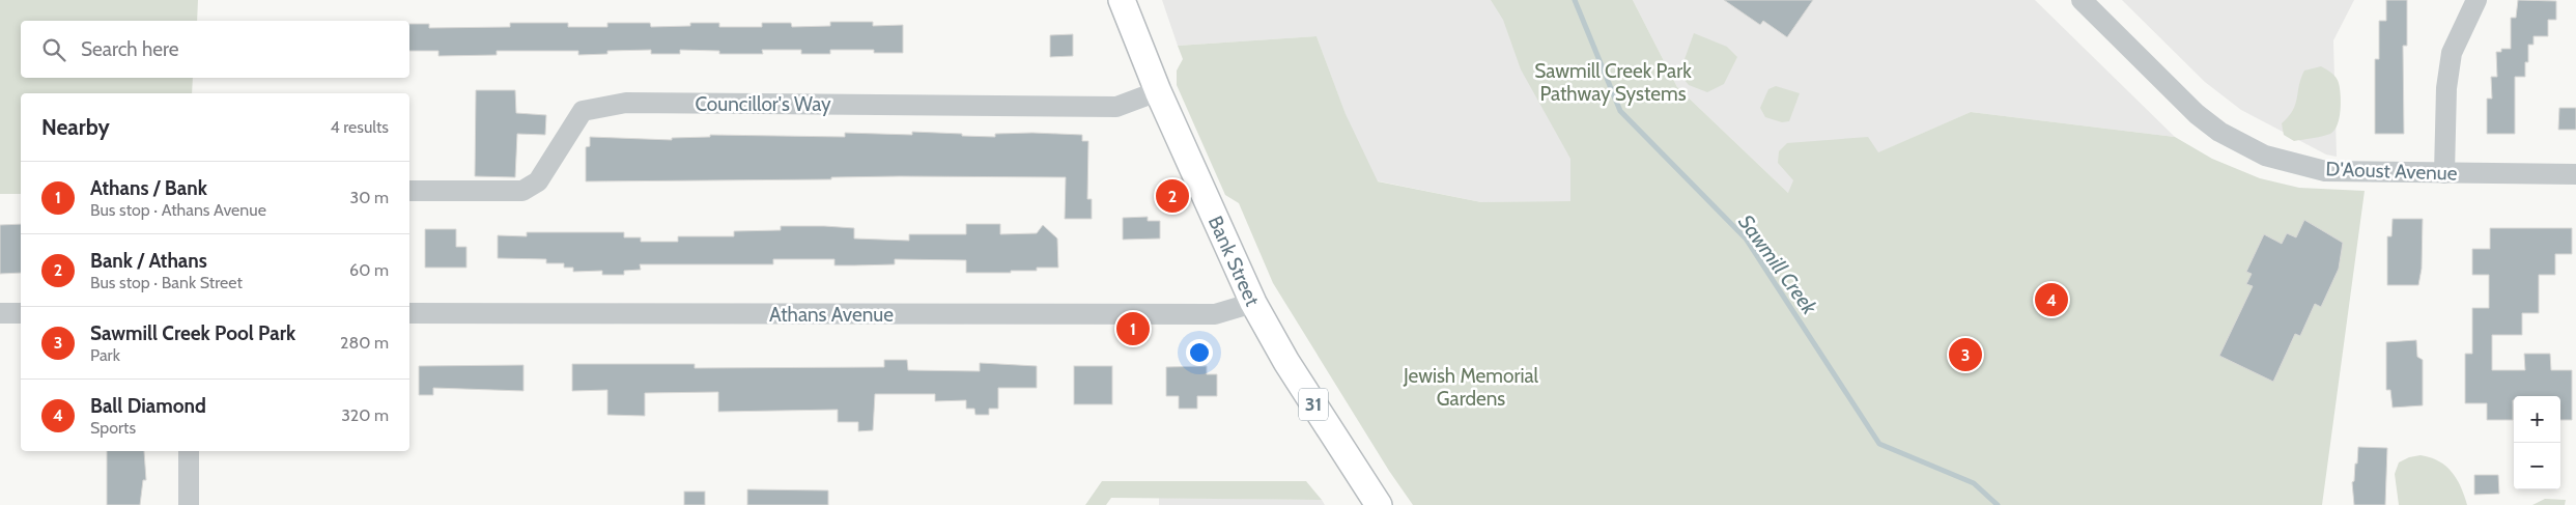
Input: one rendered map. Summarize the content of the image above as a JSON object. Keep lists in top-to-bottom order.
{
  "streets": {
    "main road": ["Bank Street", "31"],
    "street": ["Councillor's Way", "D'Aoust Avenue", "Athans Avenue"]
  },
  "crossings": [
    ["Councillor's Way", "Bank Street"],
    ["Bank Street", "Athans Avenue"]
  ],
  "water": ["Sawmill Creek"],
  "parks": ["Sawmill Creek Park Pathway Systems", "Jewish Memorial Gardens"],
  "page": {
    "search": "Search here",
    "heading": ["Nearby", "4 results"],
    "list": [
      {
        "mark": "1",
        "name": "Athans / Bank",
        "note": "Bus stop · Athans Avenue",
        "value": "30 m"
      },
      {
        "mark": "2",
        "name": "Bank / Athans",
        "note": "Bus stop · Bank Street",
        "value": "60 m"
      },
      {
        "mark": "3",
        "name": "Sawmill Creek Pool Park",
        "note": "Park",
        "value": "280 m"
      },
      {
        "mark": "4",
        "name": "Ball Diamond",
        "note": "Sports",
        "value": "320 m"
      }
    ],
    "pins": [
      "2",
      "4",
      "1",
      "3"
    ],
    "map_buttons": ["+", "−"]
  }
}
